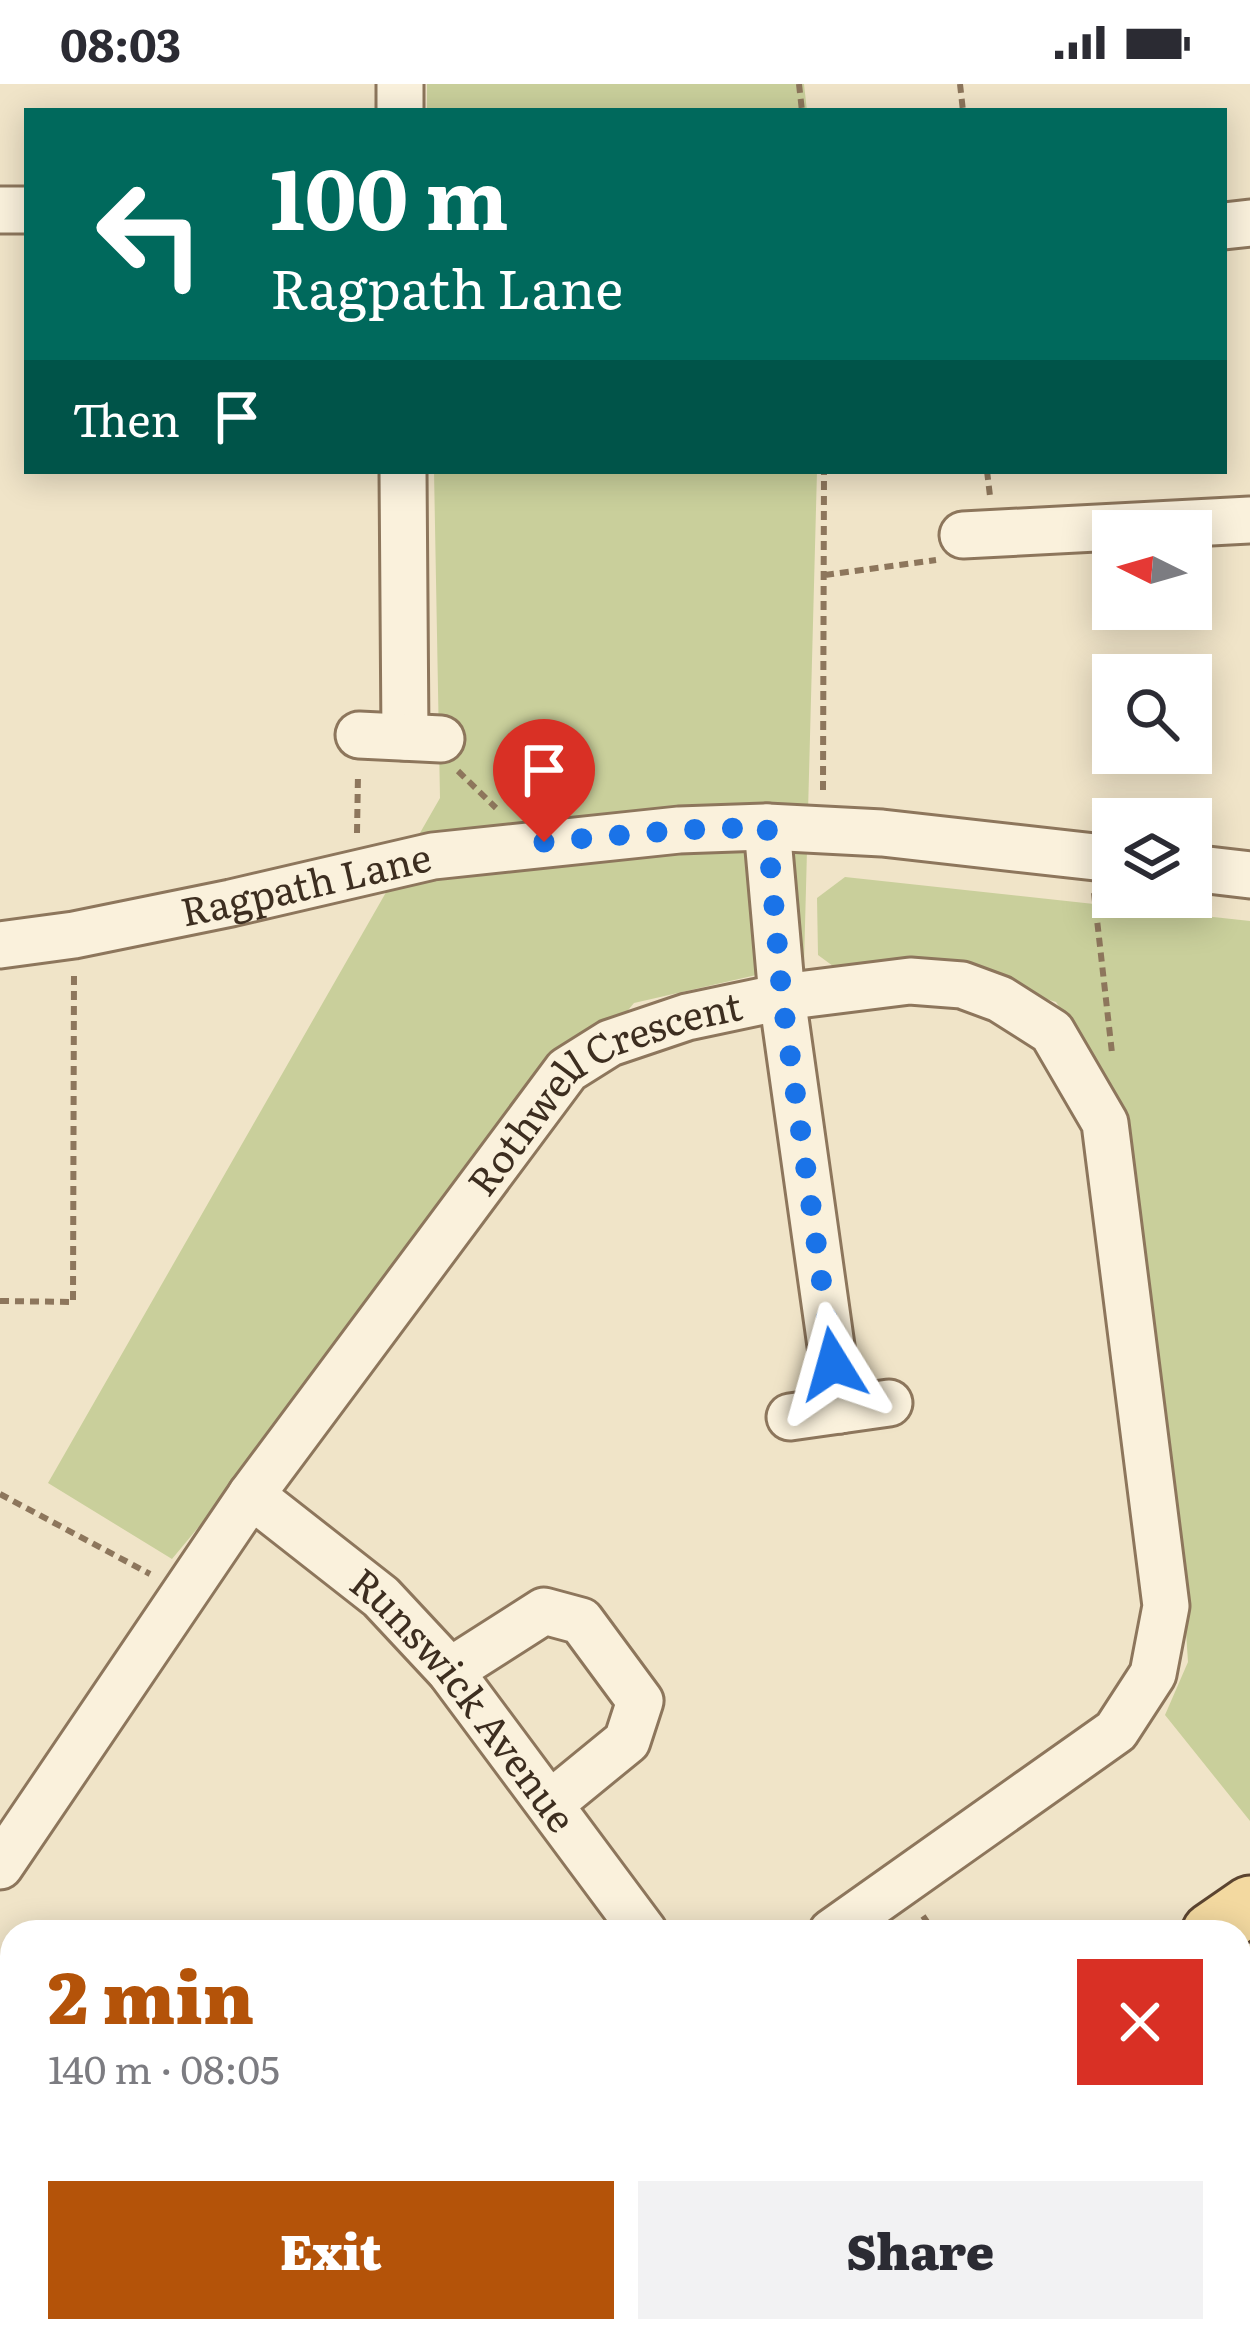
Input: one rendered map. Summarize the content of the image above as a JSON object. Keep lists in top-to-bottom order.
{
  "streets": {
    "street": ["Ragpath Lane", "Rothwell Crescent", "Runswick Avenue"]
  },
  "crossings": [
    ["Rothwell Crescent", "Runswick Avenue"]
  ],
  "north": "left",
  "page": {
    "status": "08:03",
    "turn": ["100 m", "Ragpath Lane"],
    "then": "Then",
    "heading": ["2 min", "140 m · 08:05"],
    "buttons": ["Exit", "Share"]
  }
}
